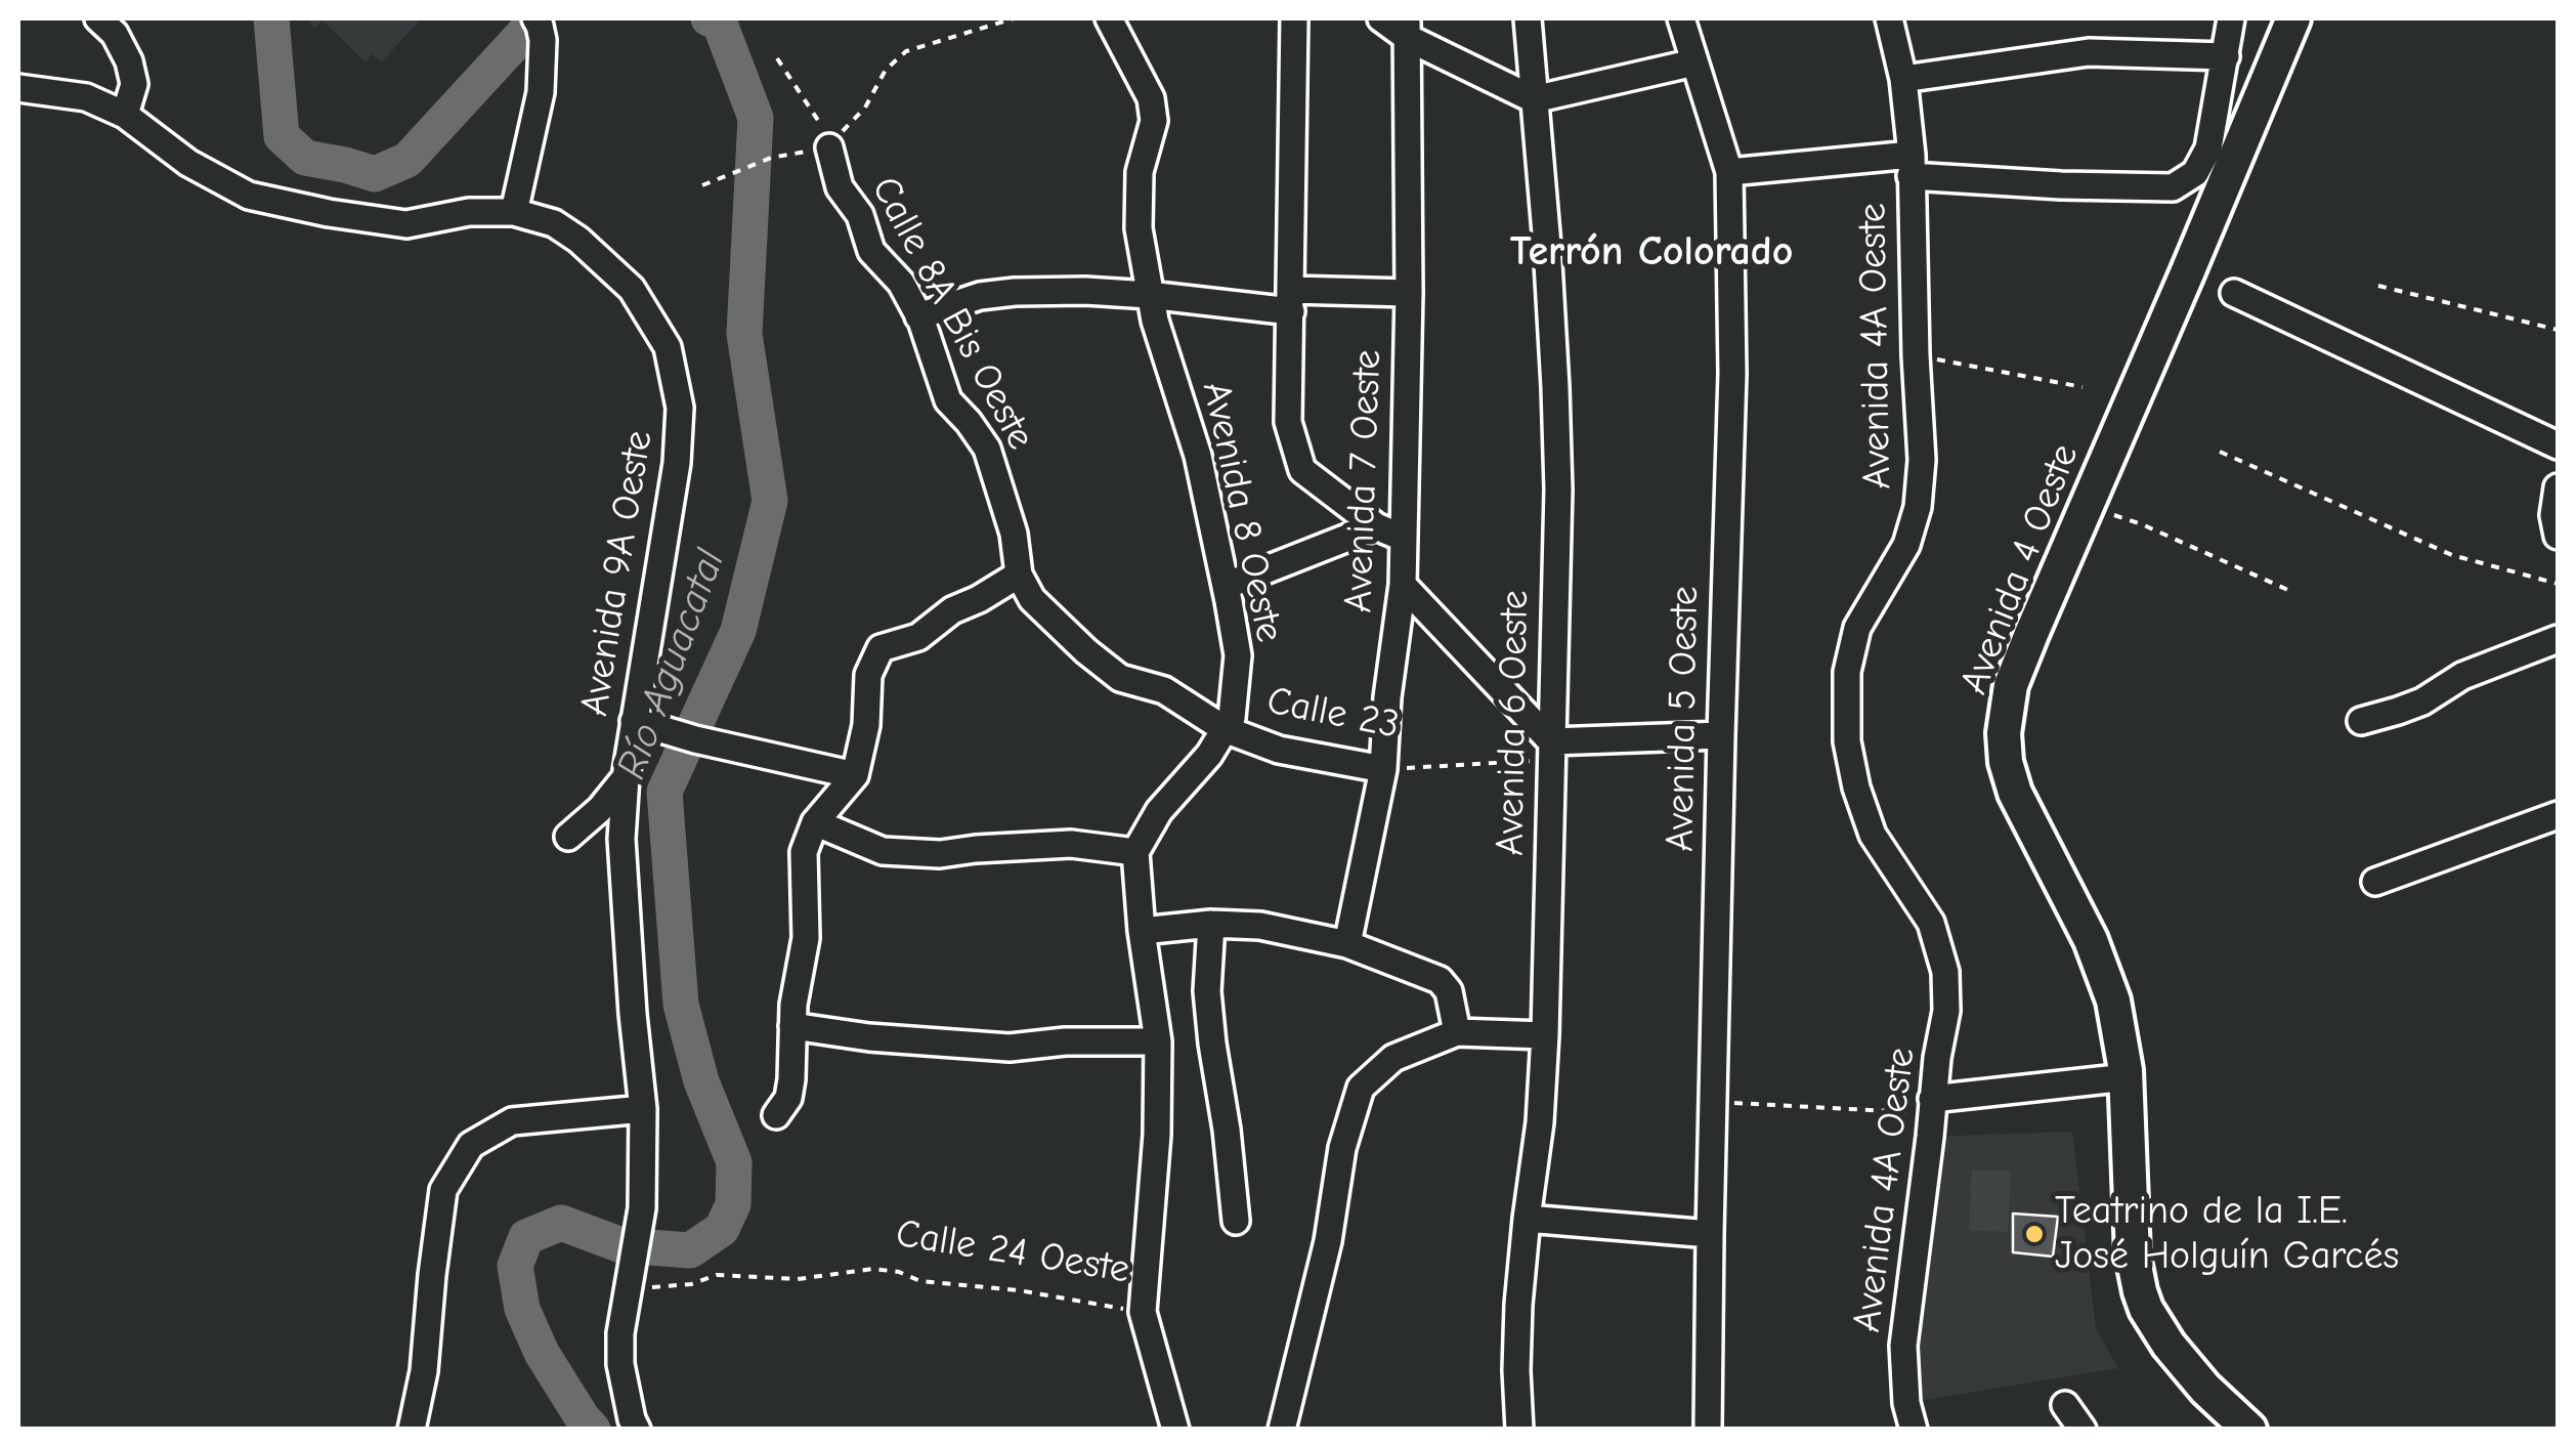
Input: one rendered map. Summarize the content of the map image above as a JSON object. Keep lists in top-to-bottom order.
{
  "streets": {
    "main road": ["Avenida 4 Oeste"],
    "street": [
      "Calle 8A Bis Oeste",
      "Avenida 4A Oeste",
      "Avenida 7 Oeste",
      "Avenida 8 Oeste",
      "Avenida 9A Oeste",
      "Calle 23",
      "Avenida 5 Oeste",
      "Avenida 6 Oeste"
    ],
    "path": ["Calle 24 Oeste"]
  },
  "crossings": [
    ["Calle 8A Bis Oeste", "Calle 23"],
    ["Avenida 7 Oeste", "Calle 23"],
    ["Avenida 8 Oeste", "Calle 23"],
    ["Avenida 9A Oeste", "Calle 24 Oeste"],
    ["Calle 23", "Avenida 6 Oeste"]
  ],
  "districts": ["Terrón Colorado"],
  "water": ["Río Aguacatal"],
  "places": ["Teatrino de la I.E. José Holguín Garcés"]
}
